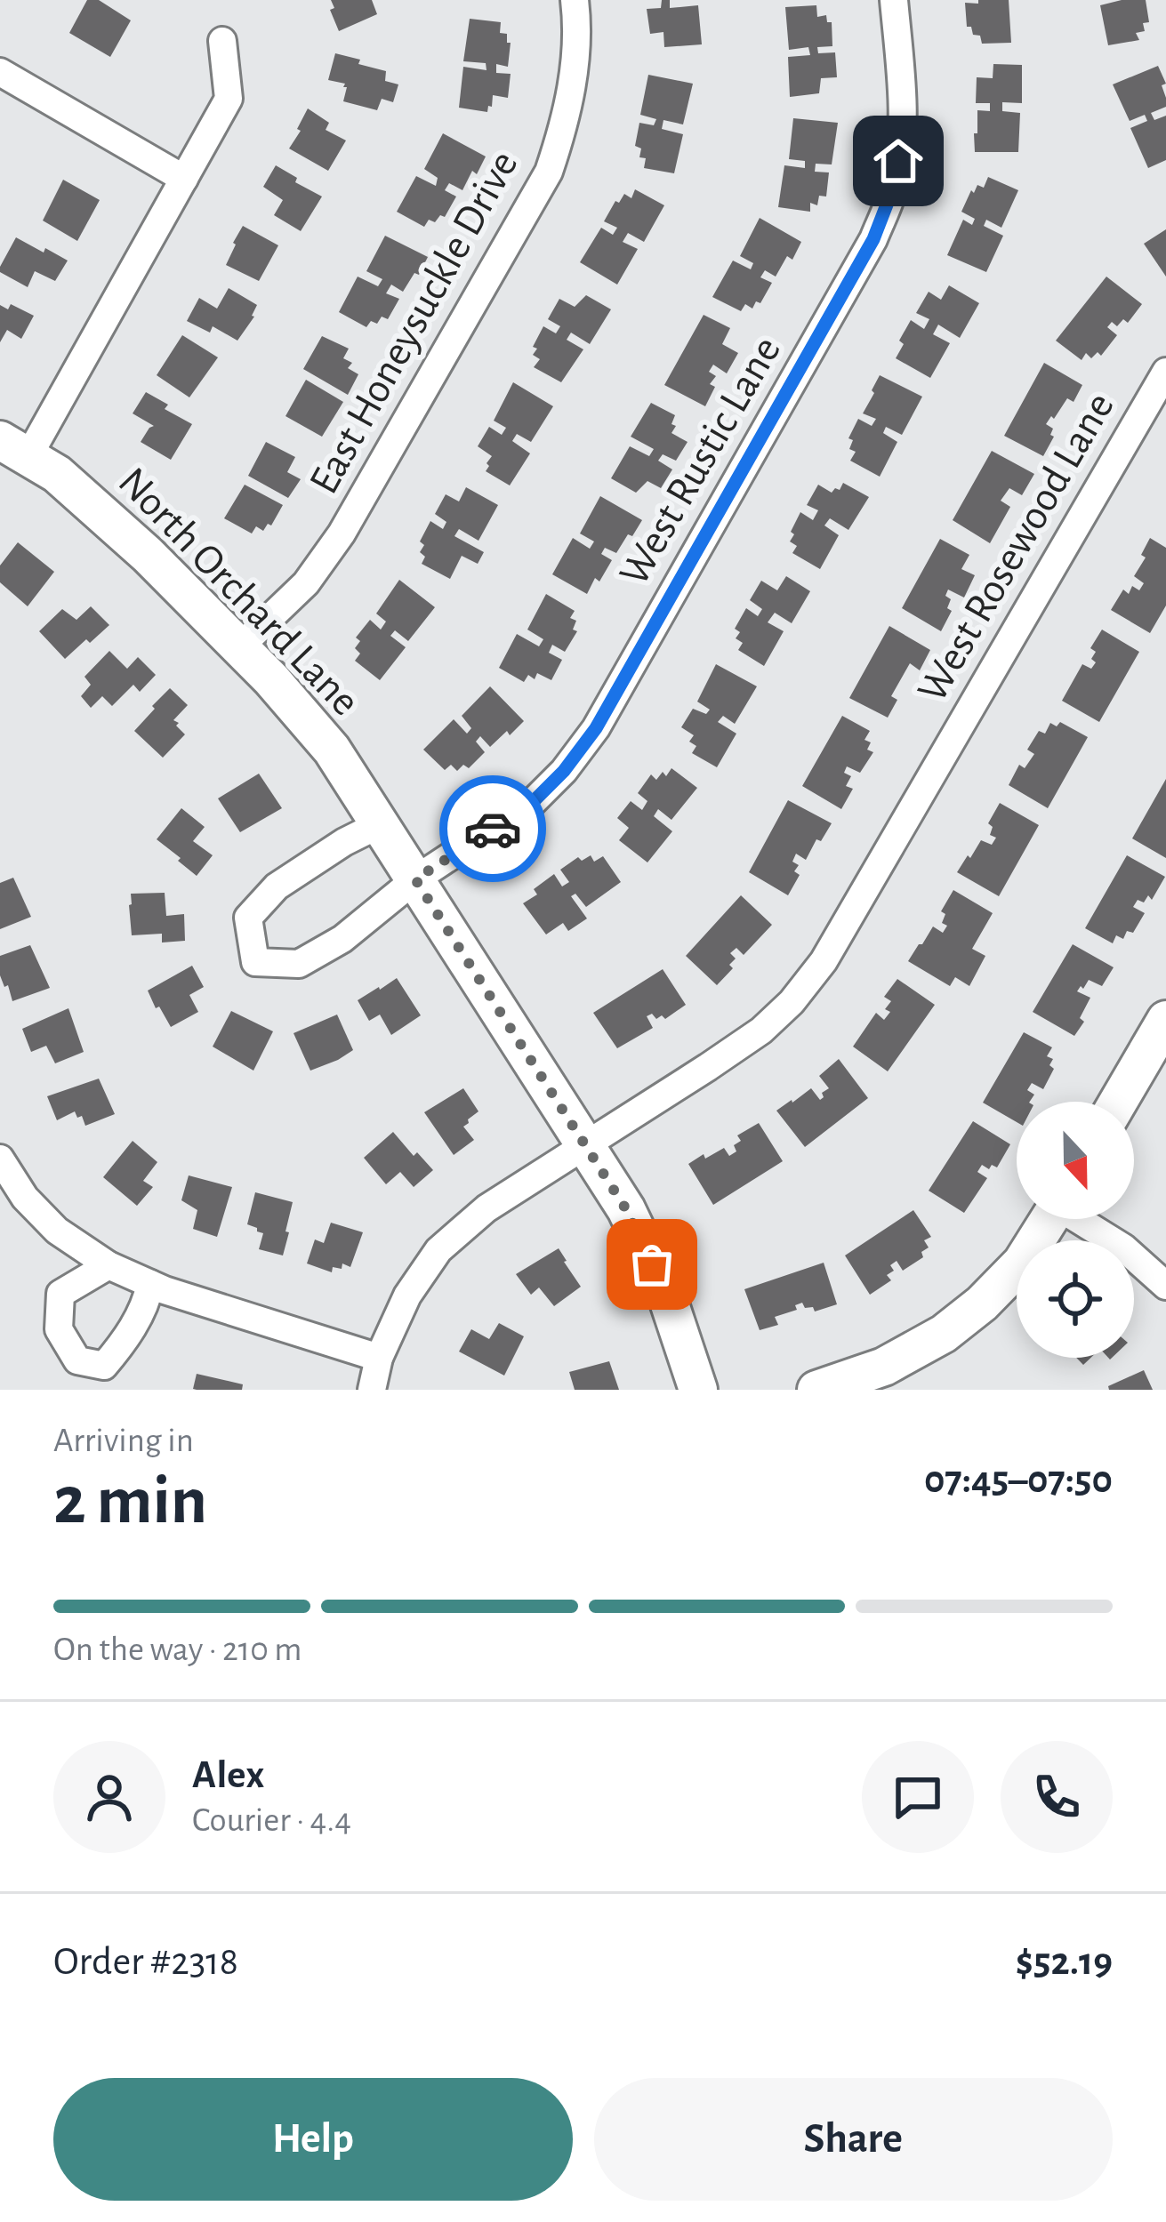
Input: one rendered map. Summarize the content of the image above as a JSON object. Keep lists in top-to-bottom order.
{
  "streets": {
    "street": [
      "East Honeysuckle Drive",
      "West Rustic Lane",
      "West Rosewood Lane",
      "North Orchard Lane"
    ]
  },
  "crossings": [
    ["East Honeysuckle Drive", "North Orchard Lane"],
    ["West Rustic Lane", "North Orchard Lane"],
    ["West Rosewood Lane", "North Orchard Lane"]
  ],
  "north": "bottom",
  "page": {
    "heading": ["2 min", "Arriving in", "07:45–07:50"],
    "panel": [
      "Alex",
      "Courier · 4.4",
      "Order #2318",
      "$52.19"
    ],
    "bar": "On the way · 210 m",
    "buttons": ["Help", "Share"]
  }
}
